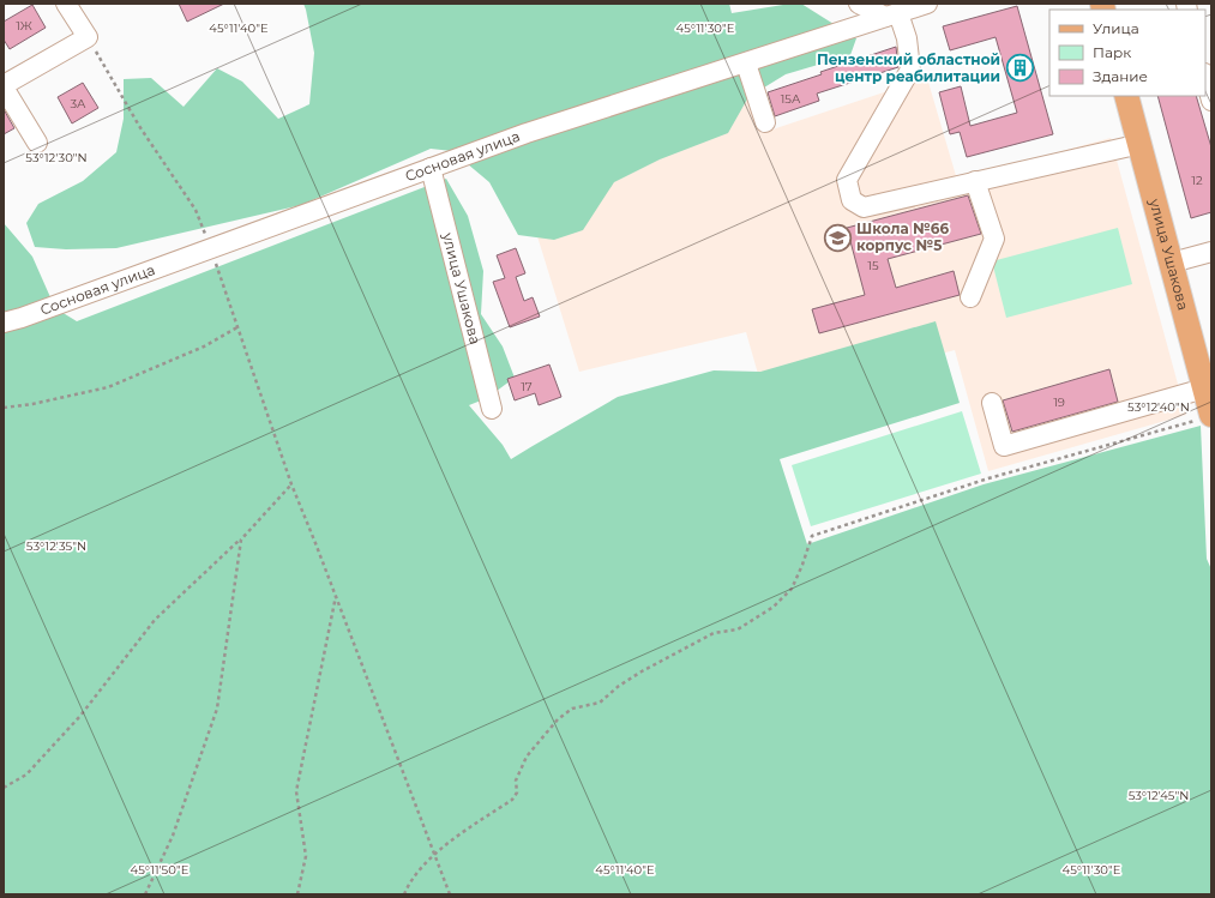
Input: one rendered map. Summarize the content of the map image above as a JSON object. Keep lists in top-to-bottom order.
{
  "streets": {
    "main road": ["улица Ушакова"],
    "street": ["Сосновая улица"]
  },
  "crossings": [
    ["Сосновая улица", "улица Ушакова"]
  ],
  "places": {
    "building": ["Пензенский областной центр реабилитации"],
    "school or university": ["Школа №66 корпус №5"]
  },
  "house_numbers": [
    "1Ж",
    "15А",
    "3А",
    "12",
    "15",
    "17",
    "19"
  ],
  "legend": ["Улица", "Парк", "Здание"],
  "coordinates": [
    "45°11'40\"E",
    "45°11'30\"E",
    "53°12'30\"N",
    "53°12'40\"N",
    "53°12'35\"N",
    "53°12'45\"N",
    "45°11'50\"E"
  ]
}
